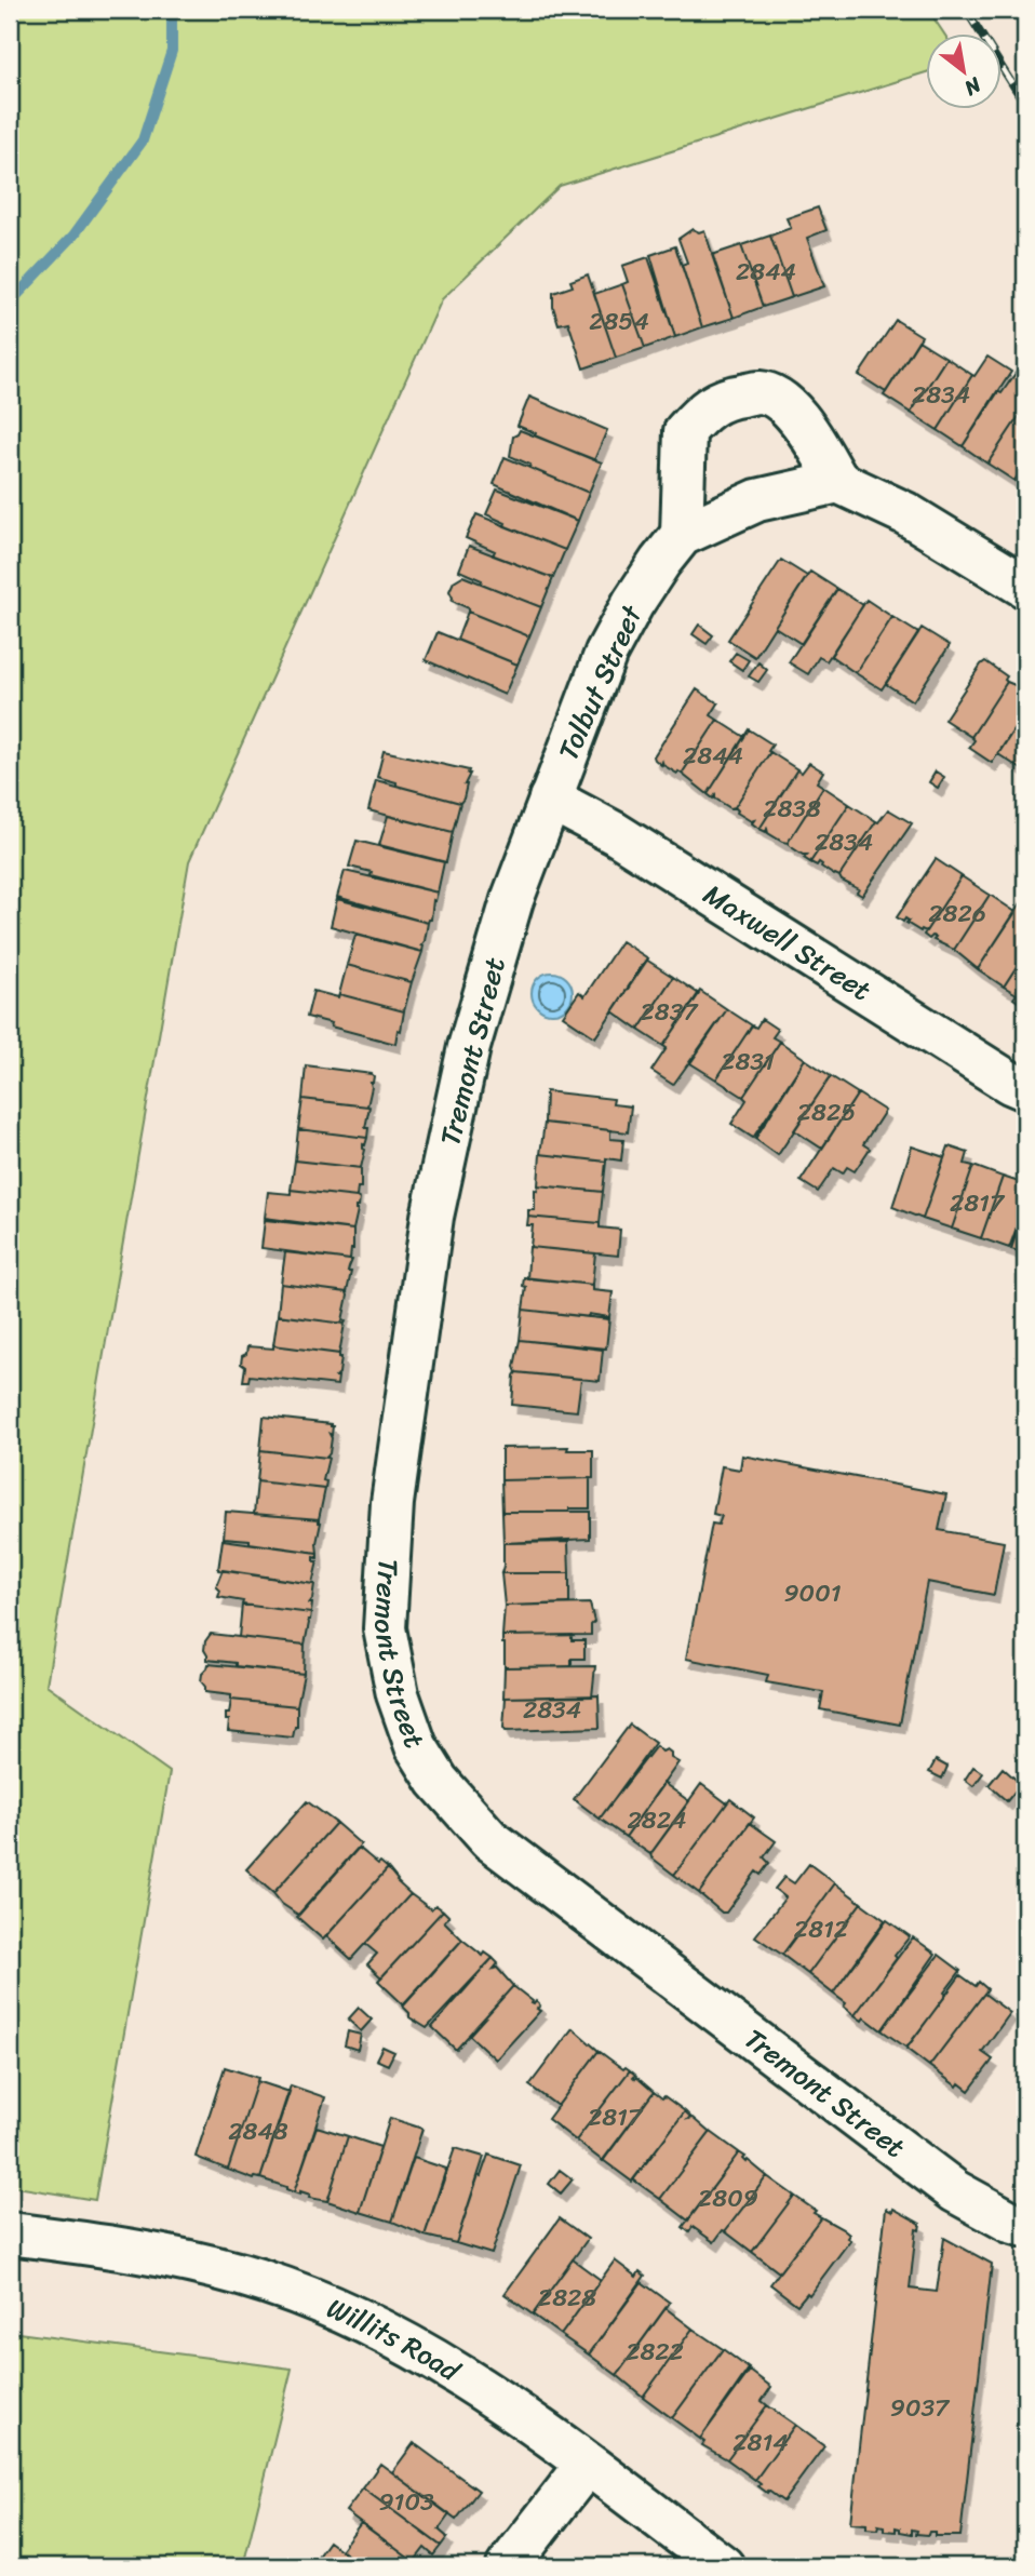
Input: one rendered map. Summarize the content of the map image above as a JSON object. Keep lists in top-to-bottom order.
{
  "streets": {
    "street": [
      "Tolbut Street",
      "Maxwell Street",
      "Tremont Street",
      "Willits Road"
    ]
  },
  "crossings": [
    ["Tolbut Street", "Maxwell Street"],
    ["Tolbut Street", "Tremont Street"],
    ["Maxwell Street", "Tremont Street"]
  ],
  "house_numbers": [
    "2844",
    "2854",
    "2834",
    "2844",
    "2838",
    "2834",
    "2826",
    "2837",
    "2831",
    "2825",
    "2817",
    "9001",
    "2834",
    "2824",
    "2812",
    "2817",
    "2848",
    "2809",
    "2828",
    "2822",
    "9037",
    "2814",
    "9103"
  ],
  "north": "bottom right"
}
